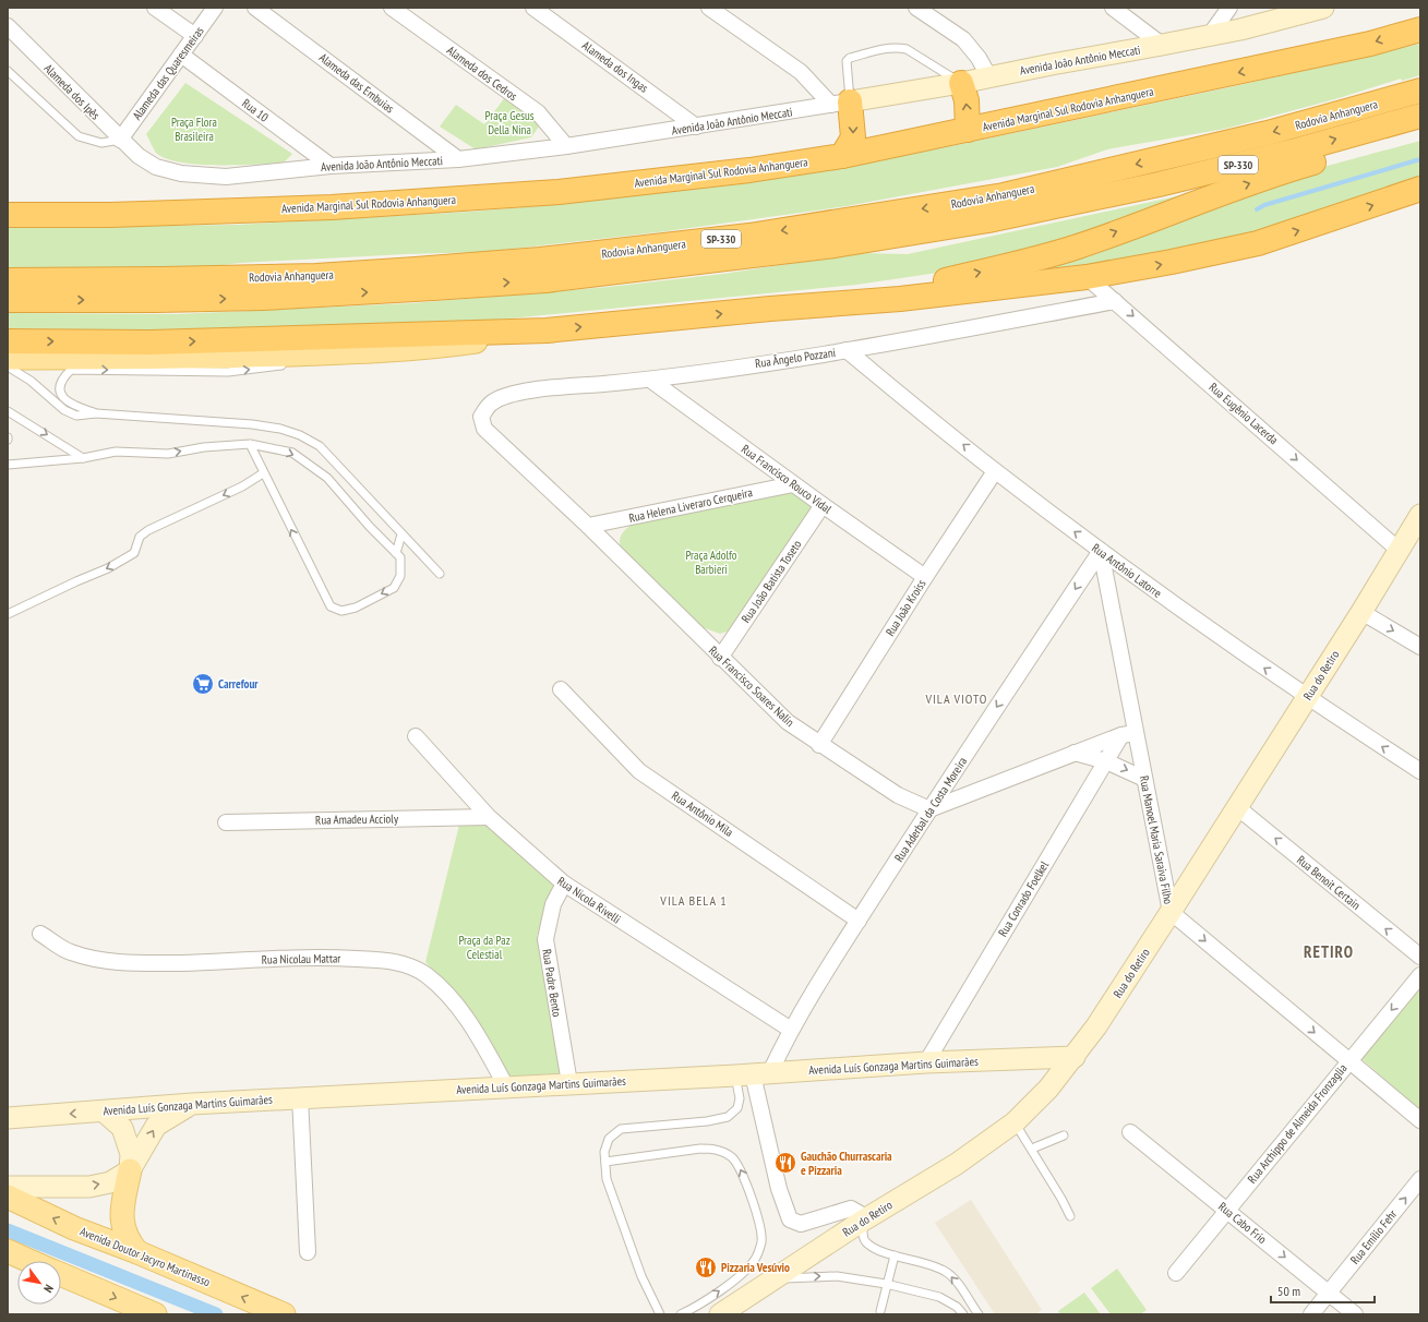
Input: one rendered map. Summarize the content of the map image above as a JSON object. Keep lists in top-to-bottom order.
{
  "streets": {
    "highway": ["Avenida Marginal Sul Rodovia Anhanguera", "Rodovia Anhanguera", "SP-330"],
    "main road": [
      "Avenida João Antônio Meccati",
      "Rua do Retiro",
      "Avenida Luís Gonzaga Martins Guimarães",
      "Avenida Doutor Jacyro Martinasso"
    ],
    "street": [
      "Alameda dos Ingas",
      "Alameda das Quaresmeiras",
      "Alameda dos Cedros",
      "Alameda das Embuias",
      "Alameda dos Ipês",
      "Rua 10",
      "Rua Ângelo Pozzani",
      "Rua Eugênio Lacerda",
      "Rua Francisco Rouco Vidal",
      "Rua Helena Liveraro Cerqueira",
      "Rua Antônio Latorre",
      "Rua João Batista Toseto",
      "Rua João Kroiss",
      "Rua Francisco Soares Nalin",
      "Rua Aderbal da Costa Moreira",
      "Rua Antônio Mila",
      "Rua Amadeu Accioly",
      "Rua Manoel Maria Saraiva Filho",
      "Rua Benoit Certain",
      "Rua Conrado Foelkel",
      "Rua Nicola Rivelli",
      "Rua Nicolau Mattar",
      "Rua Padre Bento",
      "Rua Archippo de Almeida Fronzaglia",
      "Rua Cabo Frio",
      "Rua Emílio Fehr"
    ]
  },
  "crossings": [
    ["Avenida João Antônio Meccati", "Alameda dos Ingas"],
    ["Avenida João Antônio Meccati", "Alameda dos Cedros"],
    ["Avenida João Antônio Meccati", "Alameda das Embuias"],
    ["Avenida João Antônio Meccati", "Alameda dos Ipês"],
    ["Avenida João Antônio Meccati", "Rua 10"],
    ["Alameda das Quaresmeiras", "Alameda dos Ipês"],
    ["Alameda das Quaresmeiras", "Rua 10"],
    ["Rua Ângelo Pozzani", "Rua Eugênio Lacerda"],
    ["Rua Ângelo Pozzani", "Rua Francisco Rouco Vidal"],
    ["Rua Ângelo Pozzani", "Rua Antônio Latorre"],
    ["Rua Ângelo Pozzani", "Rua Francisco Soares Nalin"],
    ["Rua Eugênio Lacerda", "Rua do Retiro"],
    ["Rua Francisco Rouco Vidal", "Rua Helena Liveraro Cerqueira"],
    ["Rua Francisco Rouco Vidal", "Rua João Batista Toseto"],
    ["Rua Francisco Rouco Vidal", "Rua João Kroiss"],
    ["Rua Helena Liveraro Cerqueira", "Rua Francisco Soares Nalin"],
    ["Rua Antônio Latorre", "Rua João Kroiss"],
    ["Rua Antônio Latorre", "Rua do Retiro"],
    ["Rua Antônio Latorre", "Rua Aderbal da Costa Moreira"],
    ["Rua Antônio Latorre", "Rua Manoel Maria Saraiva Filho"],
    ["Rua João Batista Toseto", "Rua Francisco Soares Nalin"],
    ["Rua João Kroiss", "Rua Francisco Soares Nalin"],
    ["Rua do Retiro", "Rua Manoel Maria Saraiva Filho"],
    ["Rua do Retiro", "Rua Benoit Certain"],
    ["Rua do Retiro", "Avenida Luís Gonzaga Martins Guimarães"],
    ["Rua Francisco Soares Nalin", "Rua Aderbal da Costa Moreira"],
    ["Rua Aderbal da Costa Moreira", "Rua Antônio Mila"],
    ["Rua Aderbal da Costa Moreira", "Rua Manoel Maria Saraiva Filho"],
    ["Rua Aderbal da Costa Moreira", "Rua Nicola Rivelli"],
    ["Rua Aderbal da Costa Moreira", "Avenida Luís Gonzaga Martins Guimarães"],
    ["Rua Amadeu Accioly", "Rua Nicola Rivelli"],
    ["Rua Manoel Maria Saraiva Filho", "Rua Conrado Foelkel"],
    ["Rua Manoel Maria Saraiva Filho", "Rua Archippo de Almeida Fronzaglia"],
    ["Rua Conrado Foelkel", "Avenida Luís Gonzaga Martins Guimarães"],
    ["Rua Nicola Rivelli", "Rua Padre Bento"],
    ["Rua Nicolau Mattar", "Avenida Luís Gonzaga Martins Guimarães"],
    ["Rua Padre Bento", "Avenida Luís Gonzaga Martins Guimarães"],
    ["Rua Archippo de Almeida Fronzaglia", "Rua Cabo Frio"],
    ["Rua Cabo Frio", "Rua Emílio Fehr"]
  ],
  "one_way": [
    "Rua Eugênio Lacerda",
    "Rua Antônio Latorre",
    "Rua Aderbal da Costa Moreira",
    "Rua Benoit Certain",
    "Rua Cabo Frio",
    "Rua Emílio Fehr"
  ],
  "districts": ["VILA VIOTO", "VILA BELA 1", "RETIRO"],
  "parks": [
    "Praça Gesus Della Nina",
    "Praça Flora Brasileira",
    "Praça Adolfo Barbieri",
    "Praça da Paz Celestial"
  ],
  "places": {
    "supermarket": ["Carrefour"],
    "restaurant": ["Gauchão Churrascaria e Pizzaria", "Pizzaria Vesúvio"]
  },
  "scale_bar": "50 m",
  "north": "bottom right"
}
